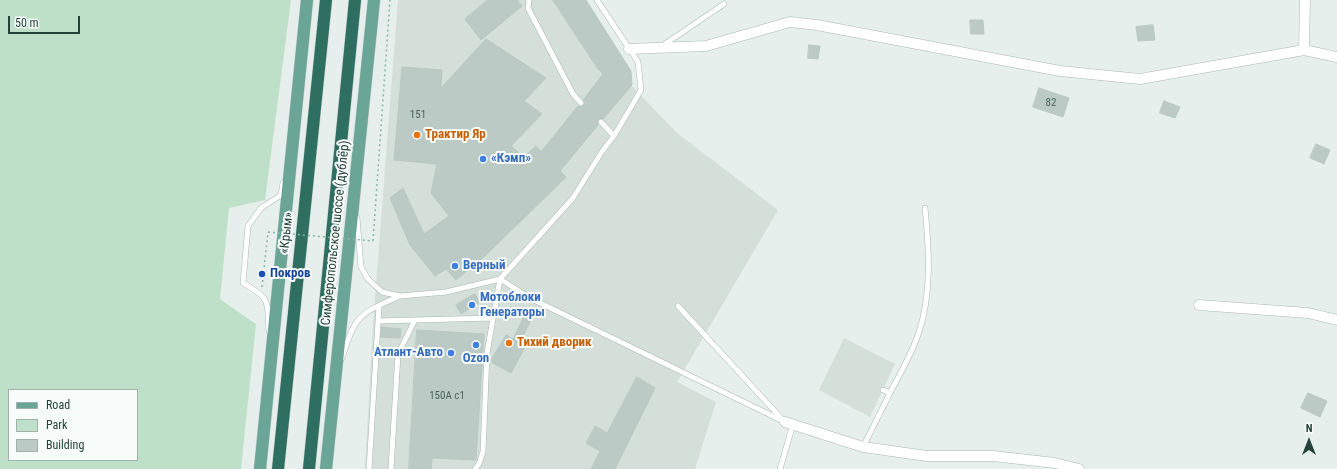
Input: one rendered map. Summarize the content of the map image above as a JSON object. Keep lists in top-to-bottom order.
{
  "streets": {
    "highway": ["«Крым»"],
    "main road": ["Симферопольское шоссе (дублёр)"]
  },
  "places": [
    "Трактир Яр",
    "«Кэмп»",
    "Верный",
    "Покров",
    "Мотоблоки Генераторы",
    "Тихий дворик",
    "Ozon",
    "Атлант-Авто"
  ],
  "house_numbers": ["82", "151", "150А с1"],
  "legend": ["Road", "Park", "Building"],
  "scale_bar": "50 m",
  "north": "top"
}
